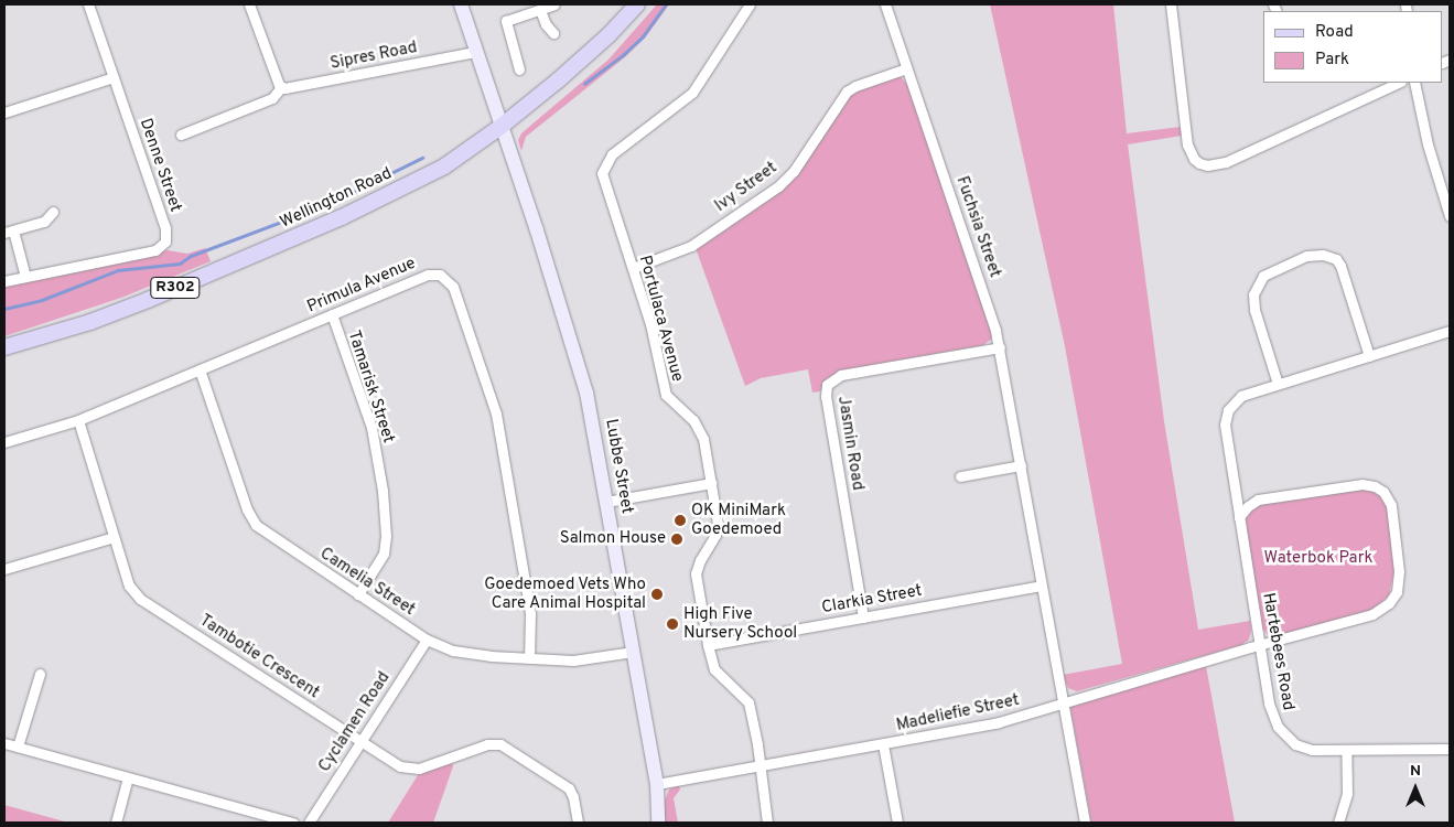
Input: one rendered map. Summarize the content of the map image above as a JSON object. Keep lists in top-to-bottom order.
{
  "streets": {
    "main road": ["Wellington Road", "R302", "Lubbe Street"],
    "street": [
      "Sipres Road",
      "Denne Street",
      "Ivy Street",
      "Fuchsia Street",
      "Primula Avenue",
      "Portulaca Avenue",
      "Tamarisk Street",
      "Jasmin Road",
      "Camelia Street",
      "Clarkia Street",
      "Hartebees Road",
      "Tambotie Crescent",
      "Madeliefie Street",
      "Cyclamen Road"
    ]
  },
  "crossings": [
    ["Sipres Road", "Lubbe Street"],
    ["Ivy Street", "Fuchsia Street"],
    ["Ivy Street", "Portulaca Avenue"],
    ["Wellington Road", "Lubbe Street"],
    ["Fuchsia Street", "Jasmin Road"],
    ["Fuchsia Street", "Clarkia Street"],
    ["Fuchsia Street", "Madeliefie Street"],
    ["Primula Avenue", "Tamarisk Street"],
    ["Primula Avenue", "Camelia Street"],
    ["Primula Avenue", "Tambotie Crescent"],
    ["Portulaca Avenue", "Clarkia Street"],
    ["Portulaca Avenue", "Madeliefie Street"],
    ["Tamarisk Street", "Camelia Street"],
    ["Jasmin Road", "Clarkia Street"],
    ["Lubbe Street", "Camelia Street"],
    ["Lubbe Street", "Madeliefie Street"],
    ["Camelia Street", "Cyclamen Road"],
    ["Hartebees Road", "Madeliefie Street"],
    ["Tambotie Crescent", "Cyclamen Road"]
  ],
  "parks": ["Waterbok Park"],
  "places": [
    "OK MiniMark Goedemoed",
    "Salmon House",
    "Goedemoed Vets Who Care Animal Hospital",
    "High Five Nursery School"
  ],
  "legend": ["Road", "Park"],
  "north": "top"
}
